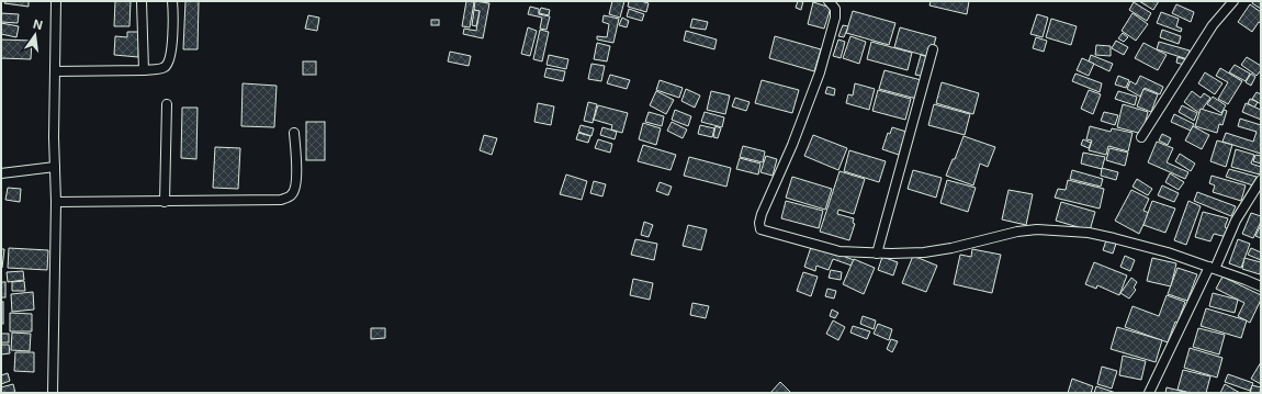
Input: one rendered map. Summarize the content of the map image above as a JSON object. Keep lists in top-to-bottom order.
{
  "north": "top"
}
